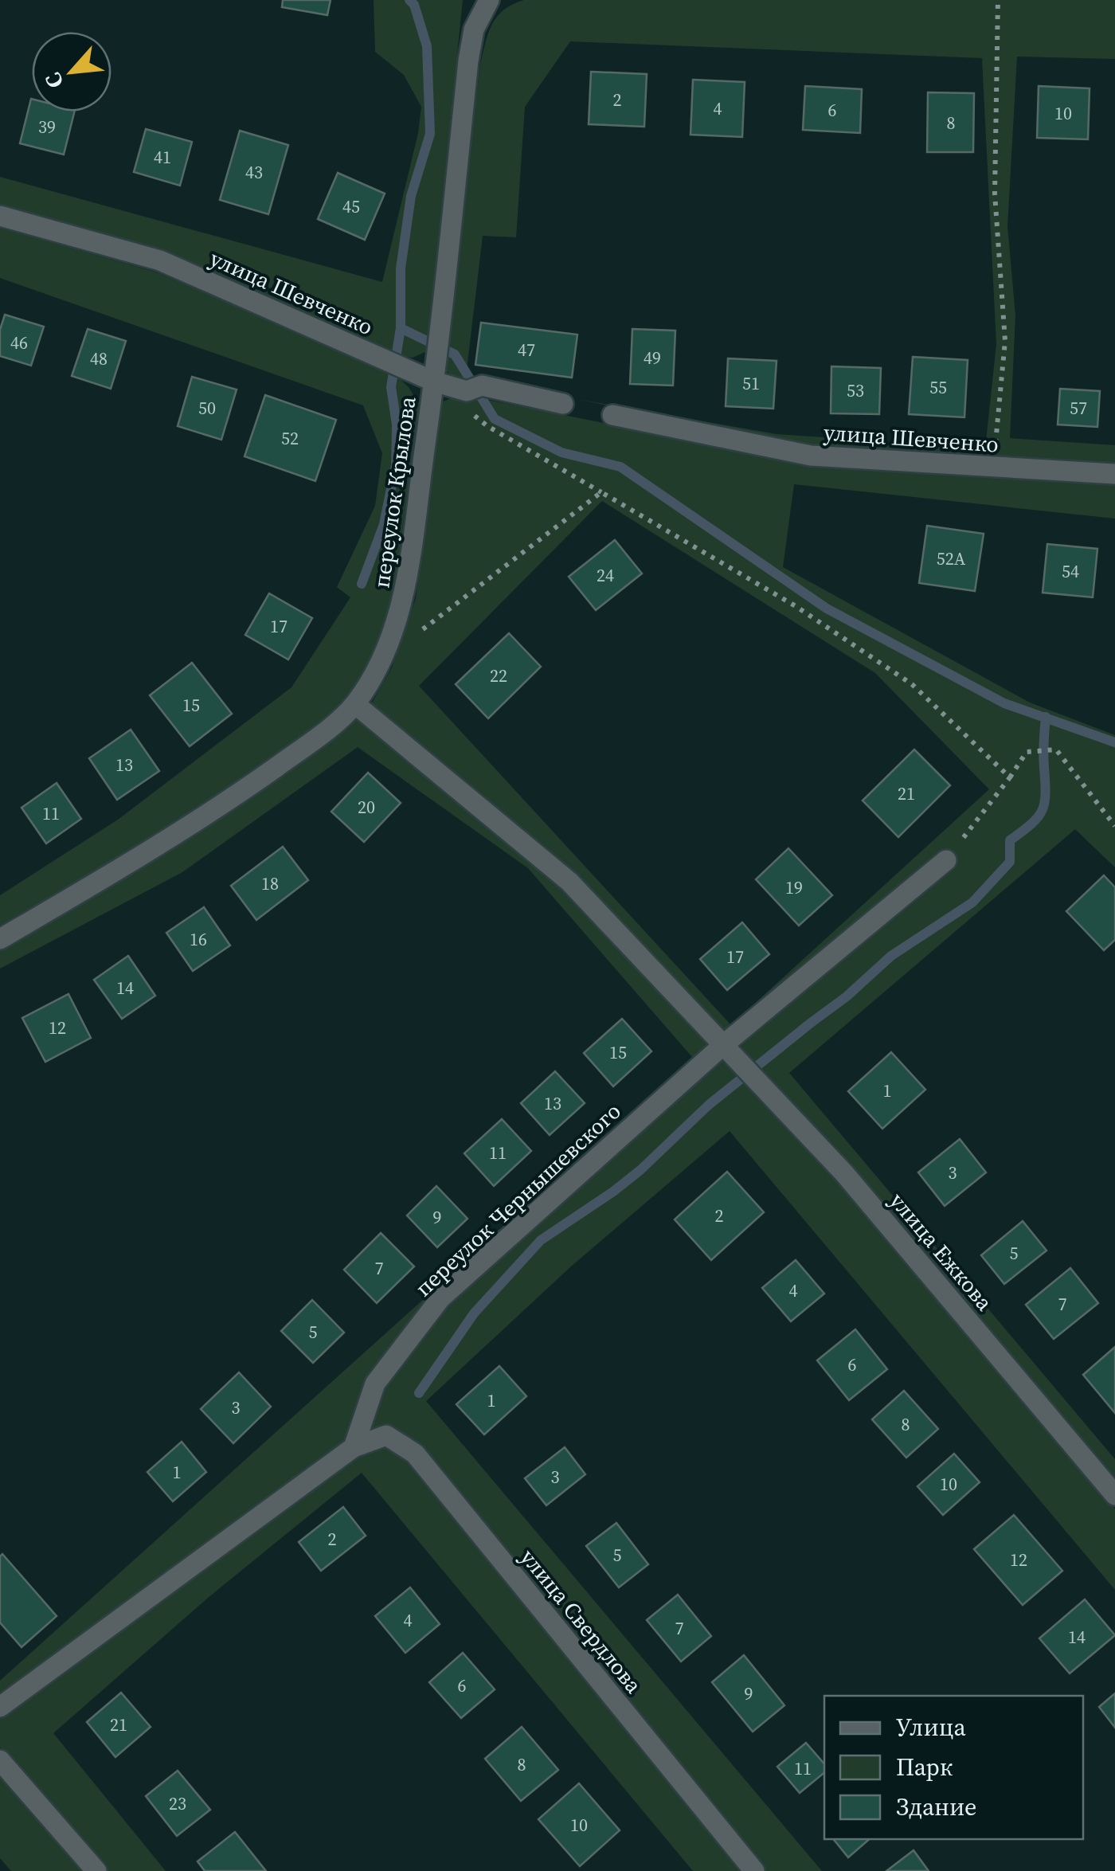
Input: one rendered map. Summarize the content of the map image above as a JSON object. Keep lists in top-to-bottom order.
{
  "streets": {
    "street": [
      "улица Шевченко",
      "переулок Крылова",
      "переулок Чернышевского",
      "улица Ежкова",
      "улица Свердлова"
    ]
  },
  "crossings": [
    ["улица Шевченко", "переулок Крылова"],
    ["переулок Крылова", "улица Ежкова"],
    ["переулок Чернышевского", "улица Ежкова"],
    ["переулок Чернышевского", "улица Свердлова"]
  ],
  "house_numbers": [
    "2",
    "4",
    "6",
    "10",
    "8",
    "39",
    "41",
    "43",
    "45",
    "46",
    "47",
    "49",
    "48",
    "51",
    "55",
    "53",
    "50",
    "57",
    "52",
    "52А",
    "54",
    "24",
    "17",
    "22",
    "15",
    "13",
    "21",
    "20",
    "11",
    "18",
    "19",
    "16",
    "17",
    "14",
    "12",
    "15",
    "1",
    "13",
    "11",
    "3",
    "2",
    "9",
    "5",
    "7",
    "4",
    "7",
    "5",
    "6",
    "1",
    "3",
    "8",
    "1",
    "3",
    "10",
    "2",
    "5",
    "12",
    "4",
    "7",
    "14",
    "6",
    "9",
    "21",
    "8",
    "11",
    "23",
    "10"
  ],
  "legend": ["Улица", "Парк", "Здание"],
  "north": "bottom left"
}
